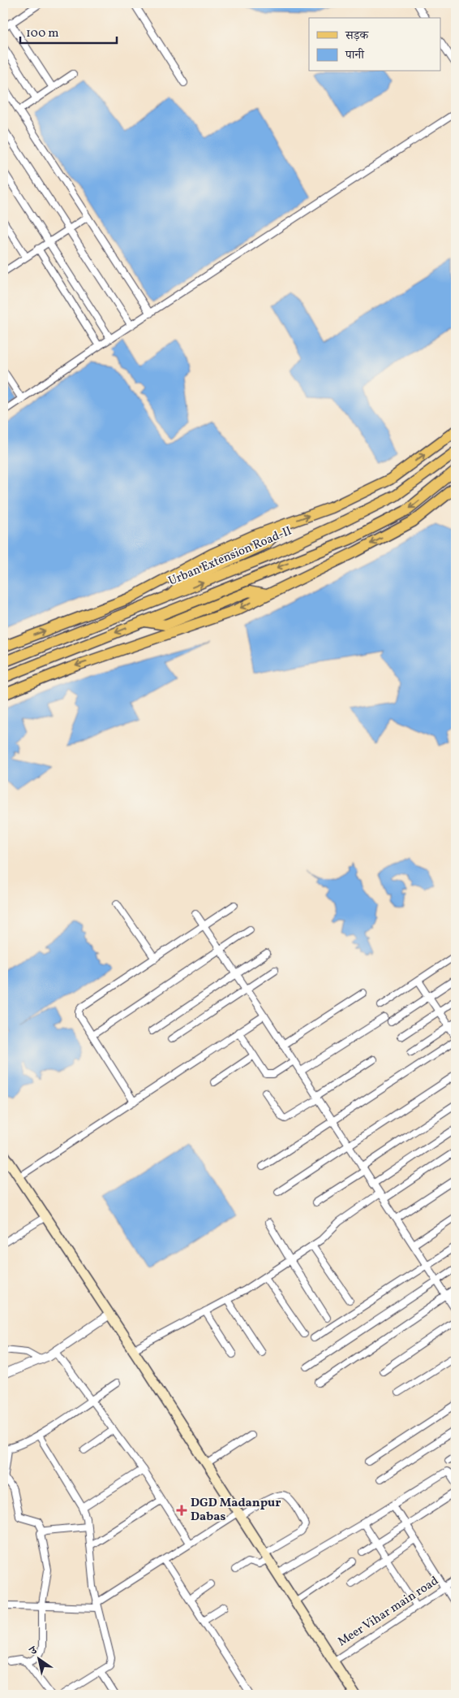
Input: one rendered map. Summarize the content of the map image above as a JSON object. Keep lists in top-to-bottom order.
{
  "streets": {
    "main road": ["Urban Extension Road-II"],
    "street": ["Meer Vihar main road"]
  },
  "places": {
    "health": ["DGD Madanpur Dabas"]
  },
  "legend": ["सड़क", "पानी"],
  "scale_bar": "100 m",
  "north": "top left"
}
